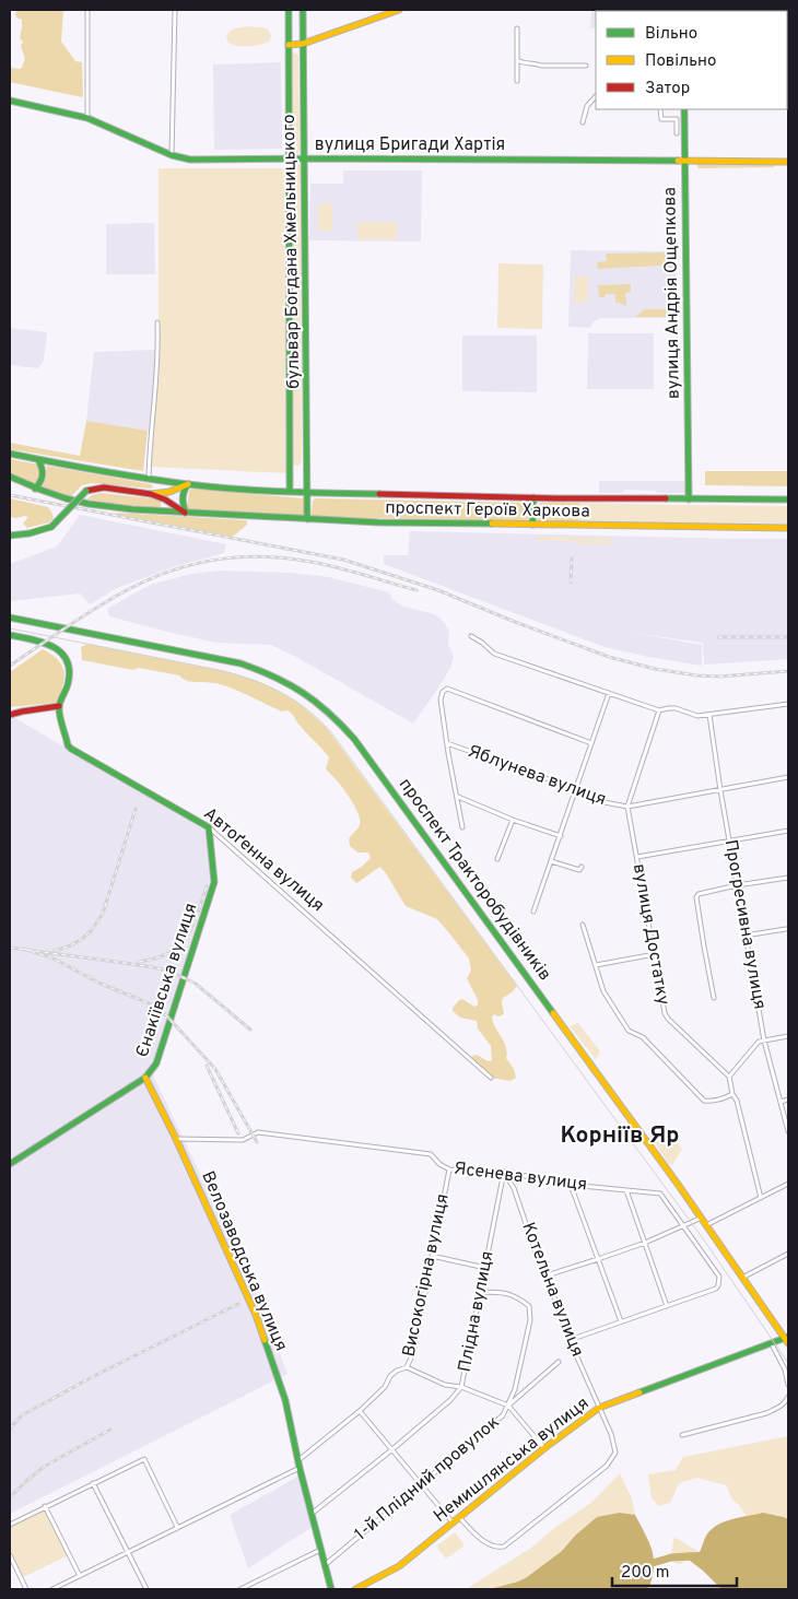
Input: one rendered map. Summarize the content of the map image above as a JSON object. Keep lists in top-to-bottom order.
{
  "streets": {
    "main road": [
      "вулиця Бригади Хартія",
      "бульвар Богдана Хмельницького",
      "вулиця Андрія Ощепкова",
      "проспект Героїв Харкова",
      "Автоґенна вулиця",
      "проспект Тракторобудівників",
      "Єнакіївська вулиця",
      "Велозаводська вулиця",
      "Немишлянська вулиця"
    ],
    "street": [
      "Яблунева вулиця",
      "Прогресивна вулиця",
      "вулиця Достатку",
      "Ясенева вулиця",
      "Високогірна вулиця",
      "Котельна вулиця",
      "Плідна вулиця",
      "1-й Плідний провулок"
    ]
  },
  "crossings": [
    ["вулиця Бригади Хартія", "бульвар Богдана Хмельницького"],
    ["вулиця Бригади Хартія", "вулиця Андрія Ощепкова"],
    ["бульвар Богдана Хмельницького", "проспект Героїв Харкова"],
    ["вулиця Андрія Ощепкова", "проспект Героїв Харкова"],
    ["Яблунева вулиця", "Прогресивна вулиця"],
    ["Яблунева вулиця", "вулиця Достатку"],
    ["Автоґенна вулиця", "Єнакіївська вулиця"],
    ["проспект Тракторобудівників", "Немишлянська вулиця"],
    ["Єнакіївська вулиця", "Велозаводська вулиця"],
    ["Ясенева вулиця", "Велозаводська вулиця"],
    ["Ясенева вулиця", "Високогірна вулиця"],
    ["Ясенева вулиця", "Котельна вулиця"],
    ["Ясенева вулиця", "Плідна вулиця"],
    ["Велозаводська вулиця", "Високогірна вулиця"],
    ["Велозаводська вулиця", "Плідна вулиця"],
    ["Велозаводська вулиця", "1-й Плідний провулок"],
    ["Котельна вулиця", "Плідна вулиця"],
    ["Котельна вулиця", "Немишлянська вулиця"],
    ["Плідна вулиця", "1-й Плідний провулок"]
  ],
  "districts": ["Корніїв Яр"],
  "legend": ["Вільно", "Повільно", "Затор"],
  "scale_bar": "200 m"
}
